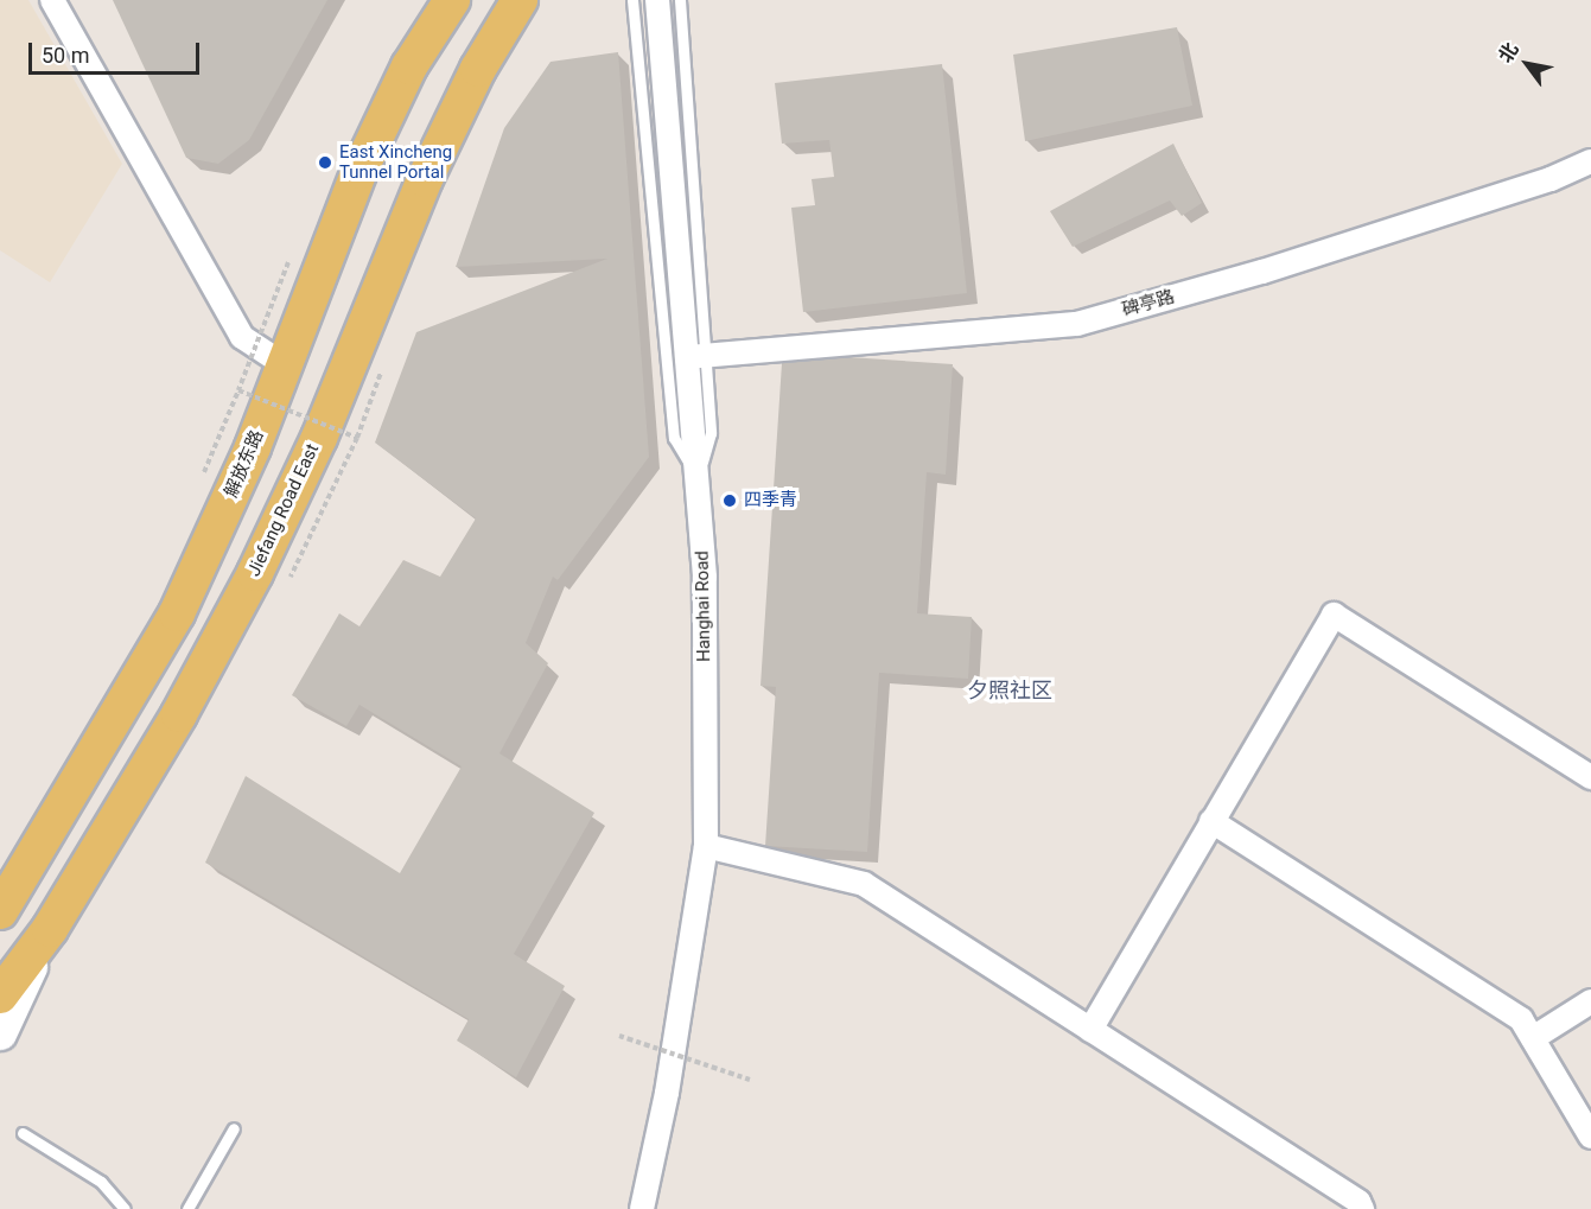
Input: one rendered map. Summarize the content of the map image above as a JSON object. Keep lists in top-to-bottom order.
{
  "streets": {
    "main road": ["解放东路", "Jiefang Road East"],
    "street": ["碑亭路", "Hanghai Road"]
  },
  "crossings": [
    ["碑亭路", "Hanghai Road"]
  ],
  "districts": ["夕照社区"],
  "places": ["East Xincheng Tunnel Portal", "四季青"],
  "scale_bar": "50 m",
  "north": "top left"
}
